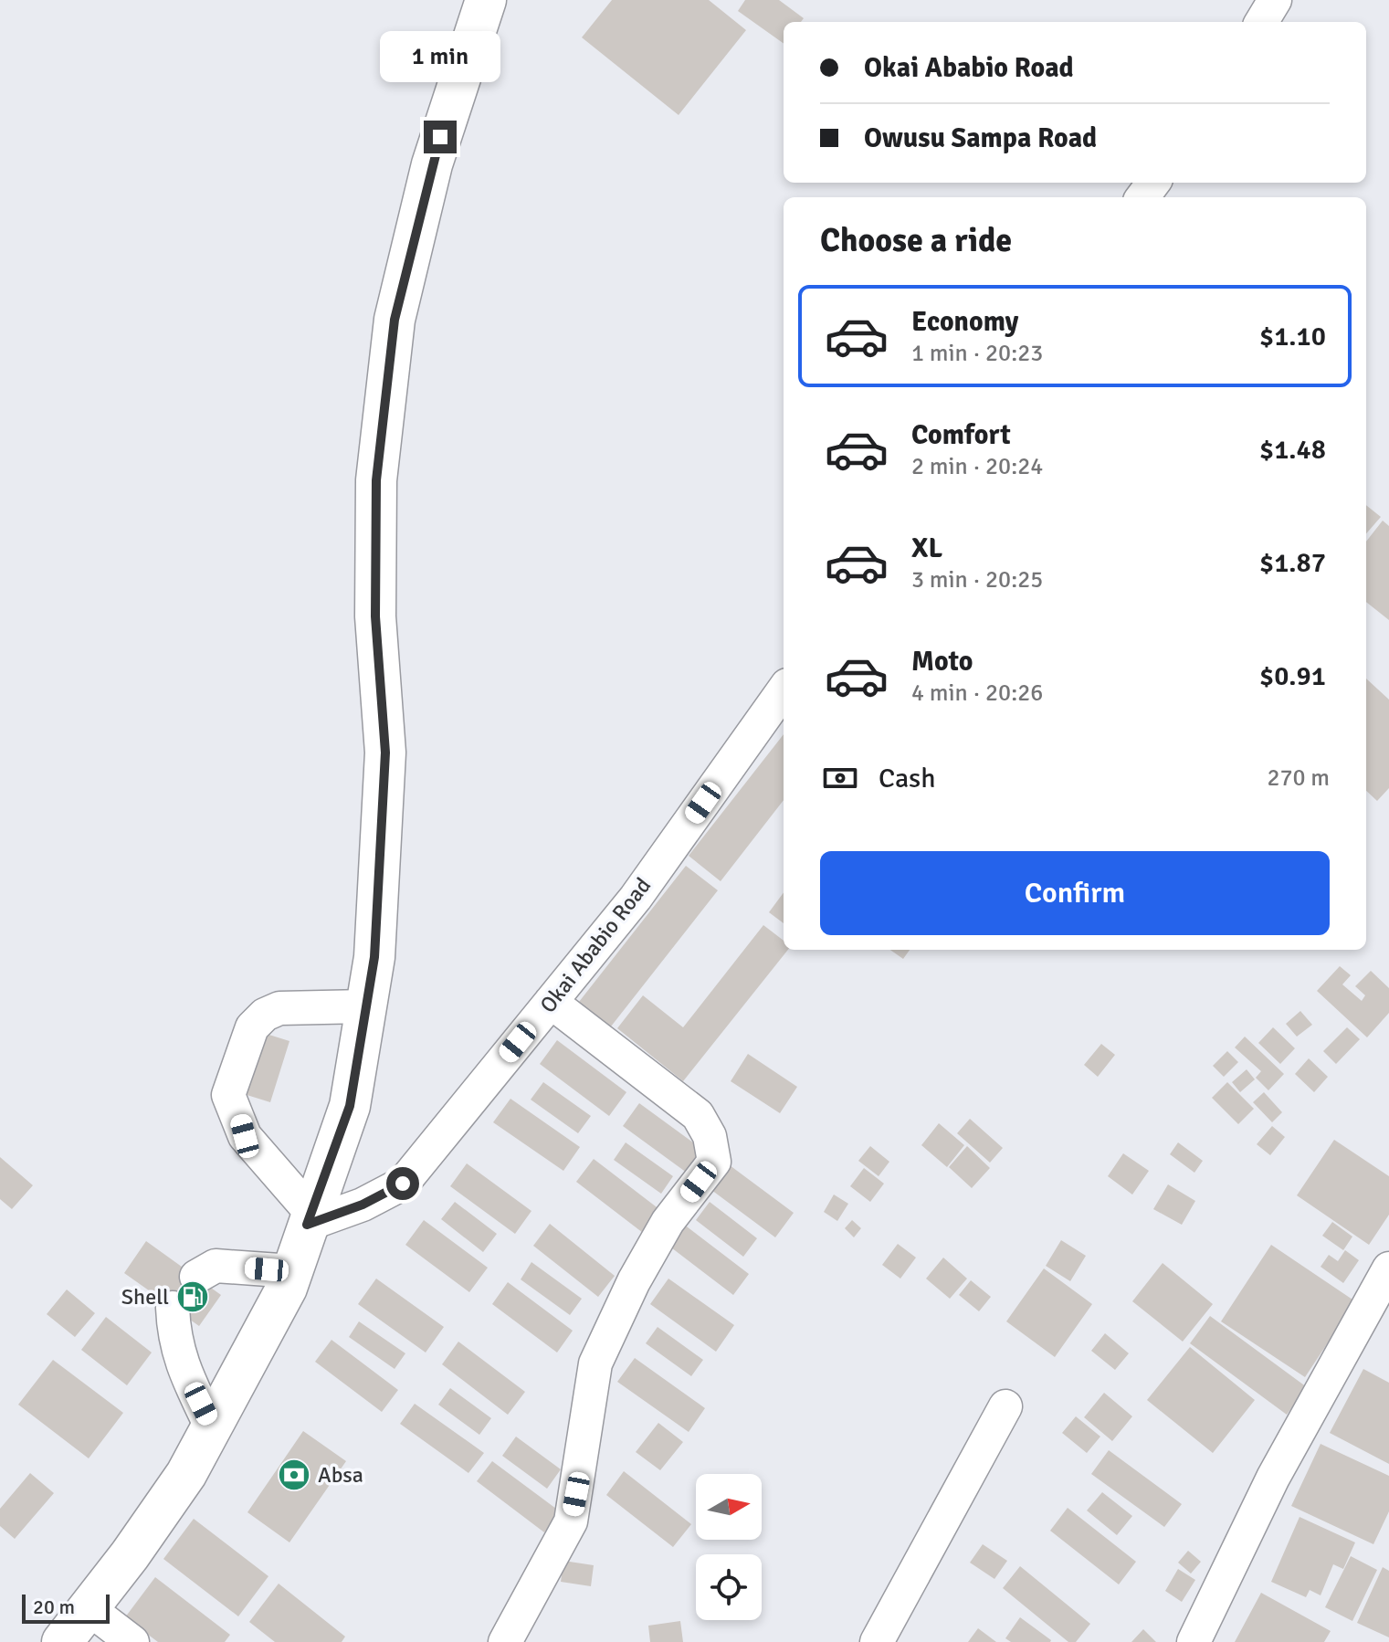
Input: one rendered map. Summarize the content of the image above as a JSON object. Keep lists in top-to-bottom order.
{
  "streets": {
    "street": ["Okai Ababio Road"]
  },
  "places": {
    "fuel station": ["Shell"],
    "bank": ["Absa"]
  },
  "scale_bar": "20 m",
  "north": "right",
  "page": {
    "banner": ["Okai Ababio Road", "Owusu Sampa Road"],
    "bubble": "1 min",
    "heading": "Choose a ride",
    "list": [
      {
        "name": "Economy",
        "note": "1 min · 20:23",
        "value": "$1.10"
      },
      {
        "name": "Comfort",
        "note": "2 min · 20:24",
        "value": "$1.48"
      },
      {
        "name": "XL",
        "note": "3 min · 20:25",
        "value": "$1.87"
      },
      {
        "name": "Moto",
        "note": "4 min · 20:26",
        "value": "$0.91"
      }
    ],
    "pay": ["Cash", "270 m"],
    "buttons": "Confirm",
    "scale": "20 m"
  }
}
